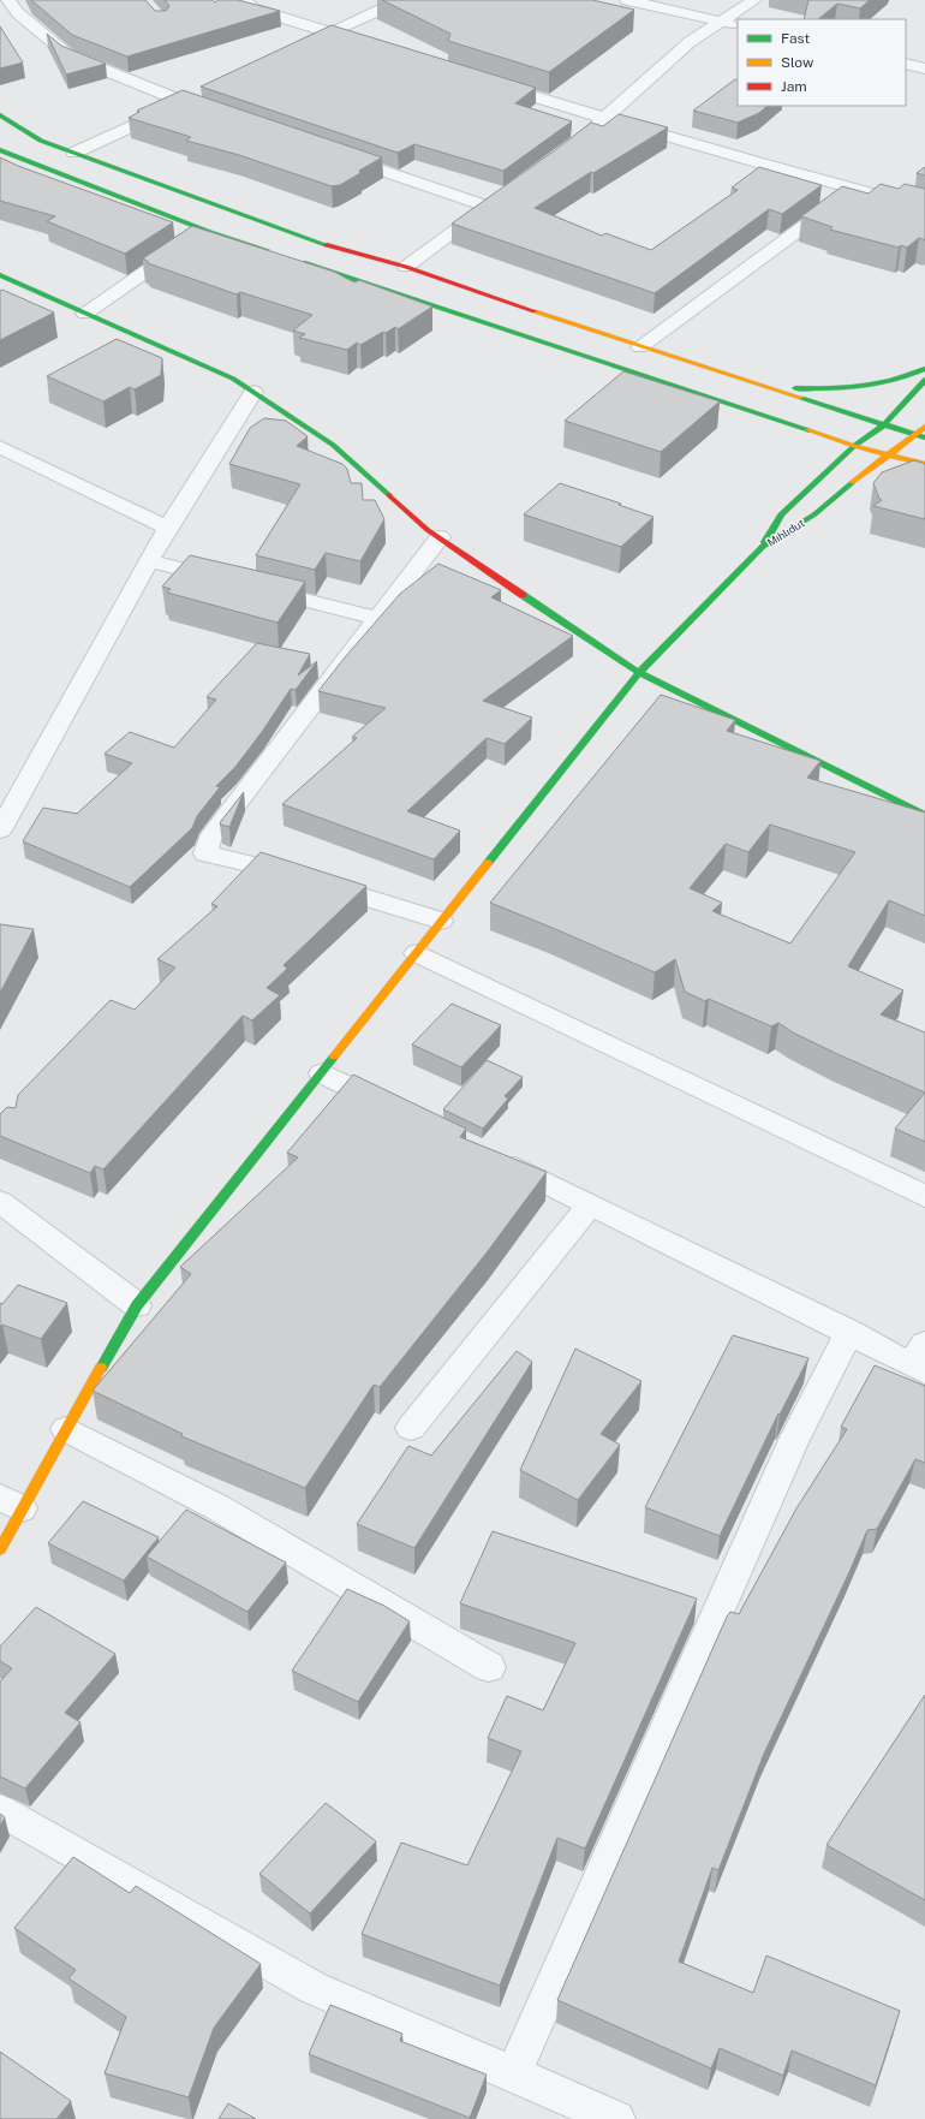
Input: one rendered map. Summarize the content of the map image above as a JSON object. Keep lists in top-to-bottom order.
{
  "streets": {
    "main road": ["Mıhlıdut"]
  },
  "legend": ["Fast", "Slow", "Jam"]
}
